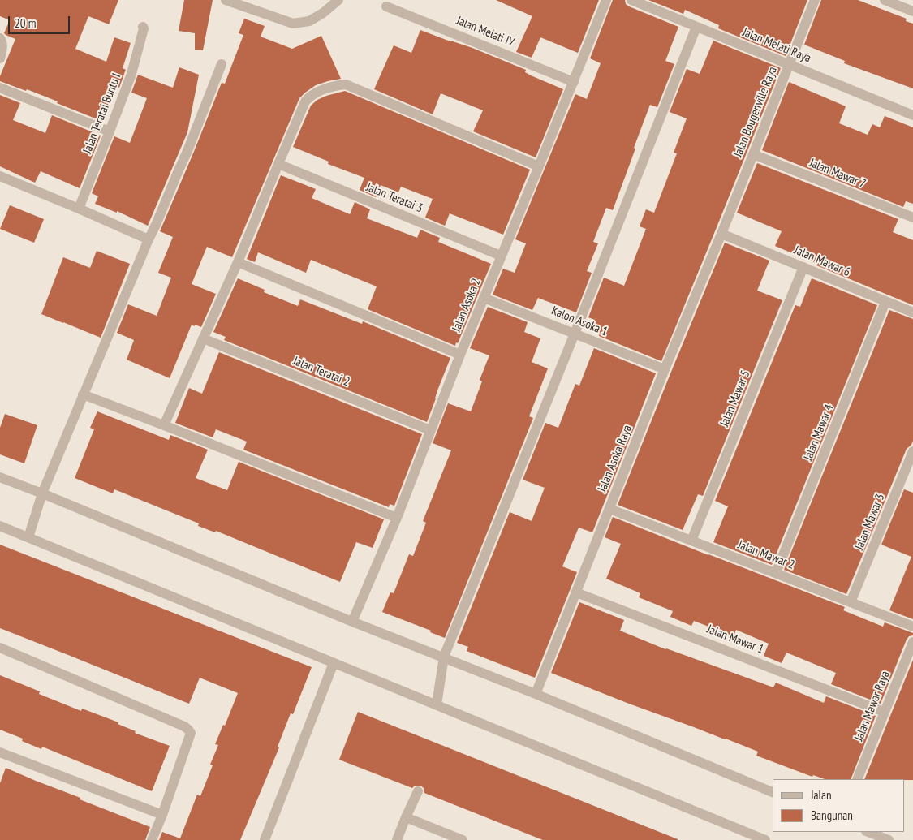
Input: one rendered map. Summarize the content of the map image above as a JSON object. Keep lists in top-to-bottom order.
{
  "streets": {
    "street": [
      "Jalan Melati IV",
      "Jalan Melati Raya",
      "Jalan Bougenville Raya",
      "Jalan Teratai Buntu I",
      "Jalan Mawar 7",
      "Jalan Teratai 3",
      "Jalan Mawar 6",
      "Jalan Asoka 2",
      "Kalon Asoka 1",
      "Jalan Teratai 2",
      "Jalan Mawar 5",
      "Jalan Mawar 4",
      "Jalan Asoka Raya",
      "Jalan Mawar 3",
      "Jalan Mawar 2",
      "Jalan Mawar 1",
      "Jalan Mawar Raya"
    ]
  },
  "crossings": [
    ["Jalan Melati IV", "Jalan Asoka 2"],
    ["Jalan Melati Raya", "Jalan Bougenville Raya"],
    ["Jalan Bougenville Raya", "Jalan Mawar 7"],
    ["Jalan Bougenville Raya", "Jalan Mawar 6"],
    ["Jalan Bougenville Raya", "Jalan Asoka Raya"],
    ["Jalan Teratai 3", "Jalan Asoka 2"],
    ["Jalan Mawar 6", "Jalan Mawar 5"],
    ["Jalan Mawar 6", "Jalan Mawar 4"],
    ["Jalan Mawar 6", "Jalan Asoka Raya"],
    ["Jalan Asoka 2", "Kalon Asoka 1"],
    ["Jalan Asoka 2", "Jalan Teratai 2"],
    ["Kalon Asoka 1", "Jalan Asoka Raya"],
    ["Jalan Mawar 5", "Jalan Mawar 2"],
    ["Jalan Mawar 4", "Jalan Mawar 2"],
    ["Jalan Asoka Raya", "Jalan Mawar 2"],
    ["Jalan Asoka Raya", "Jalan Mawar 1"],
    ["Jalan Mawar 3", "Jalan Mawar 2"],
    ["Jalan Mawar 1", "Jalan Mawar Raya"]
  ],
  "legend": ["Jalan", "Bangunan"],
  "scale_bar": "20 m"
}
